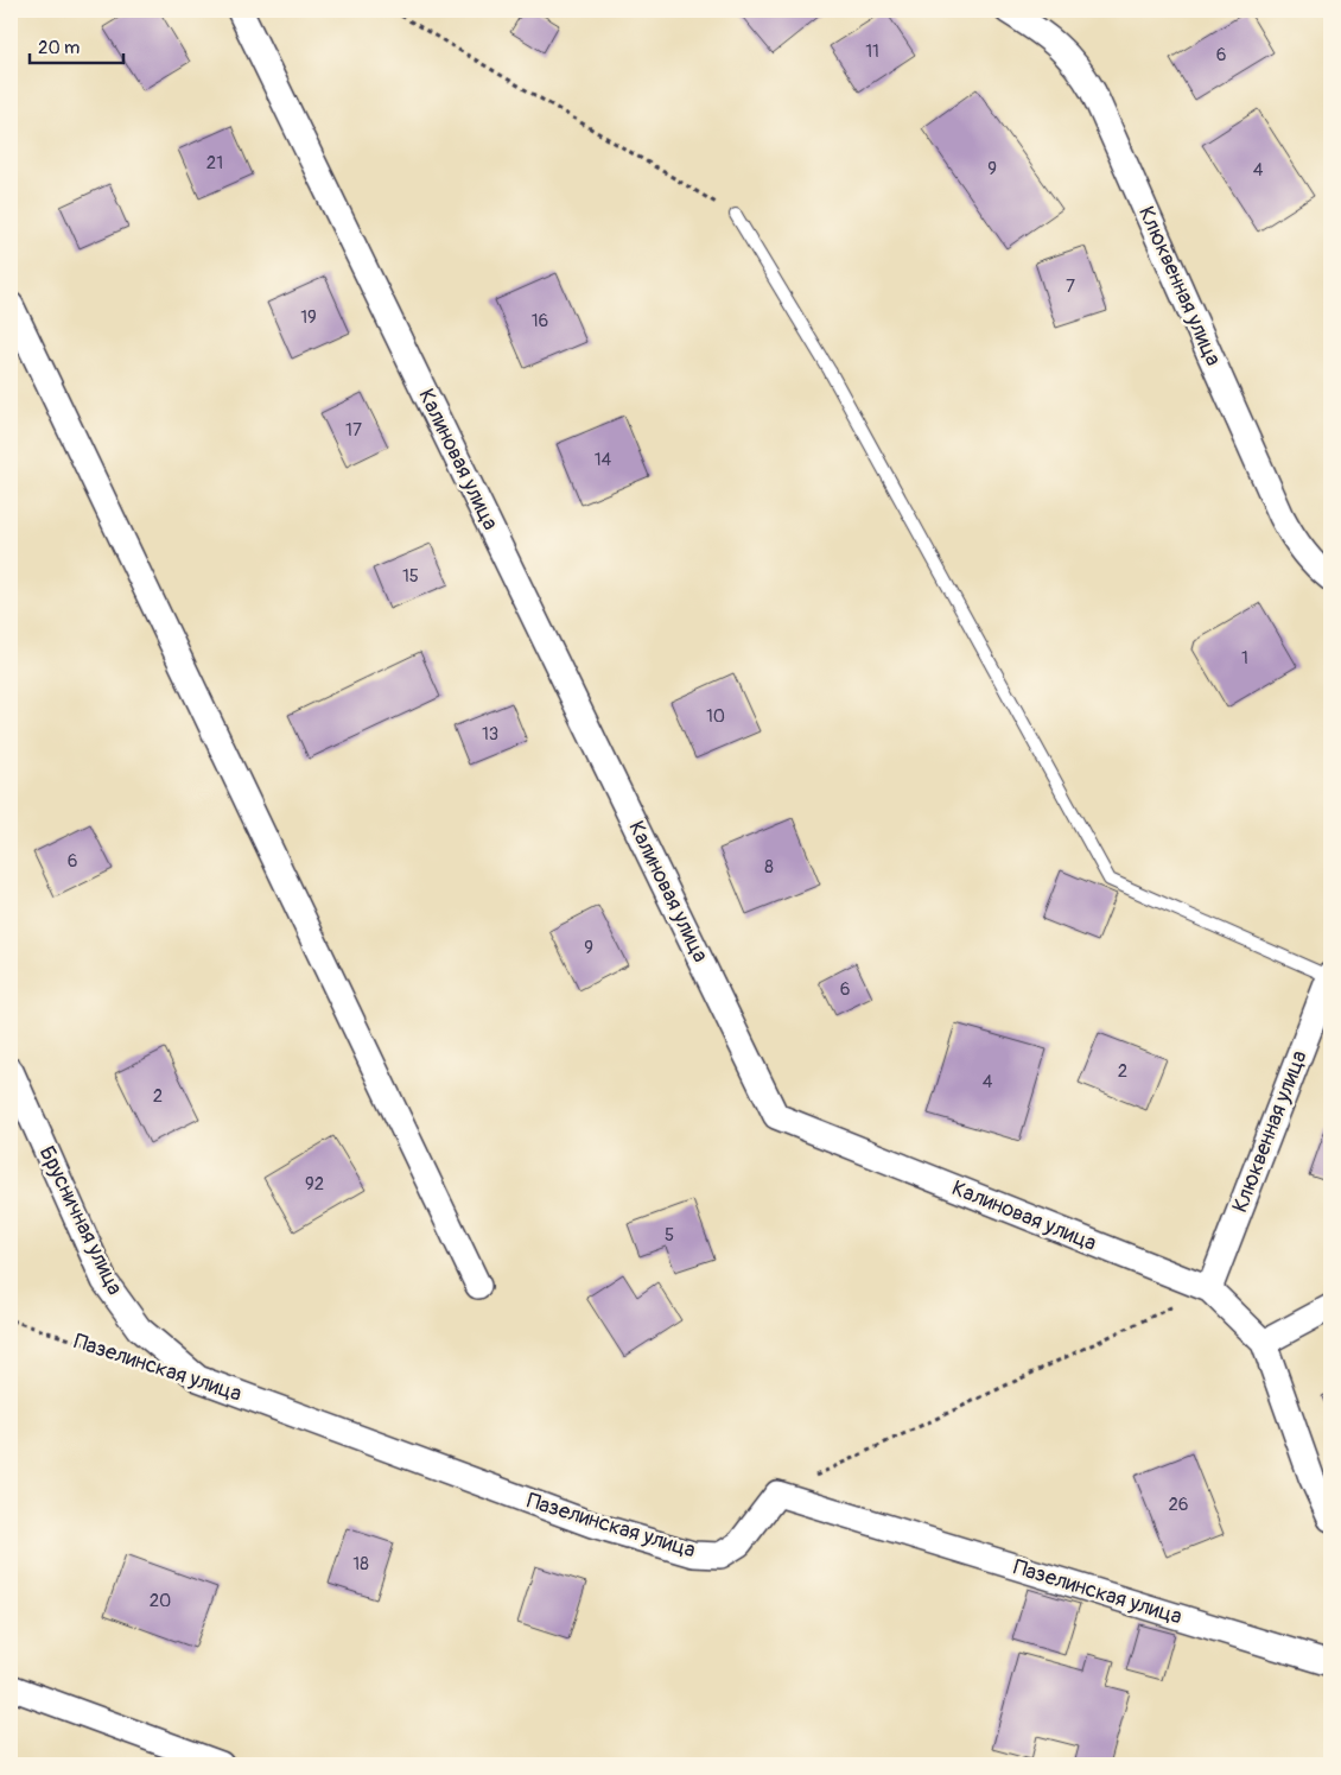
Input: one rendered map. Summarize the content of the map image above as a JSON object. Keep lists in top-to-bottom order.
{
  "streets": {
    "street": [
      "Клюквенная улица",
      "Калиновая улица",
      "Брусничная улица",
      "Пазелинская улица"
    ]
  },
  "crossings": [
    ["Клюквенная улица", "Калиновая улица"],
    ["Брусничная улица", "Пазелинская улица"]
  ],
  "house_numbers": [
    "11",
    "6",
    "21",
    "9",
    "4",
    "7",
    "19",
    "16",
    "17",
    "14",
    "15",
    "1",
    "10",
    "13",
    "6",
    "8",
    "9",
    "6",
    "2",
    "4",
    "2",
    "92",
    "5",
    "26",
    "18",
    "20"
  ],
  "scale_bar": "20 m"
}
